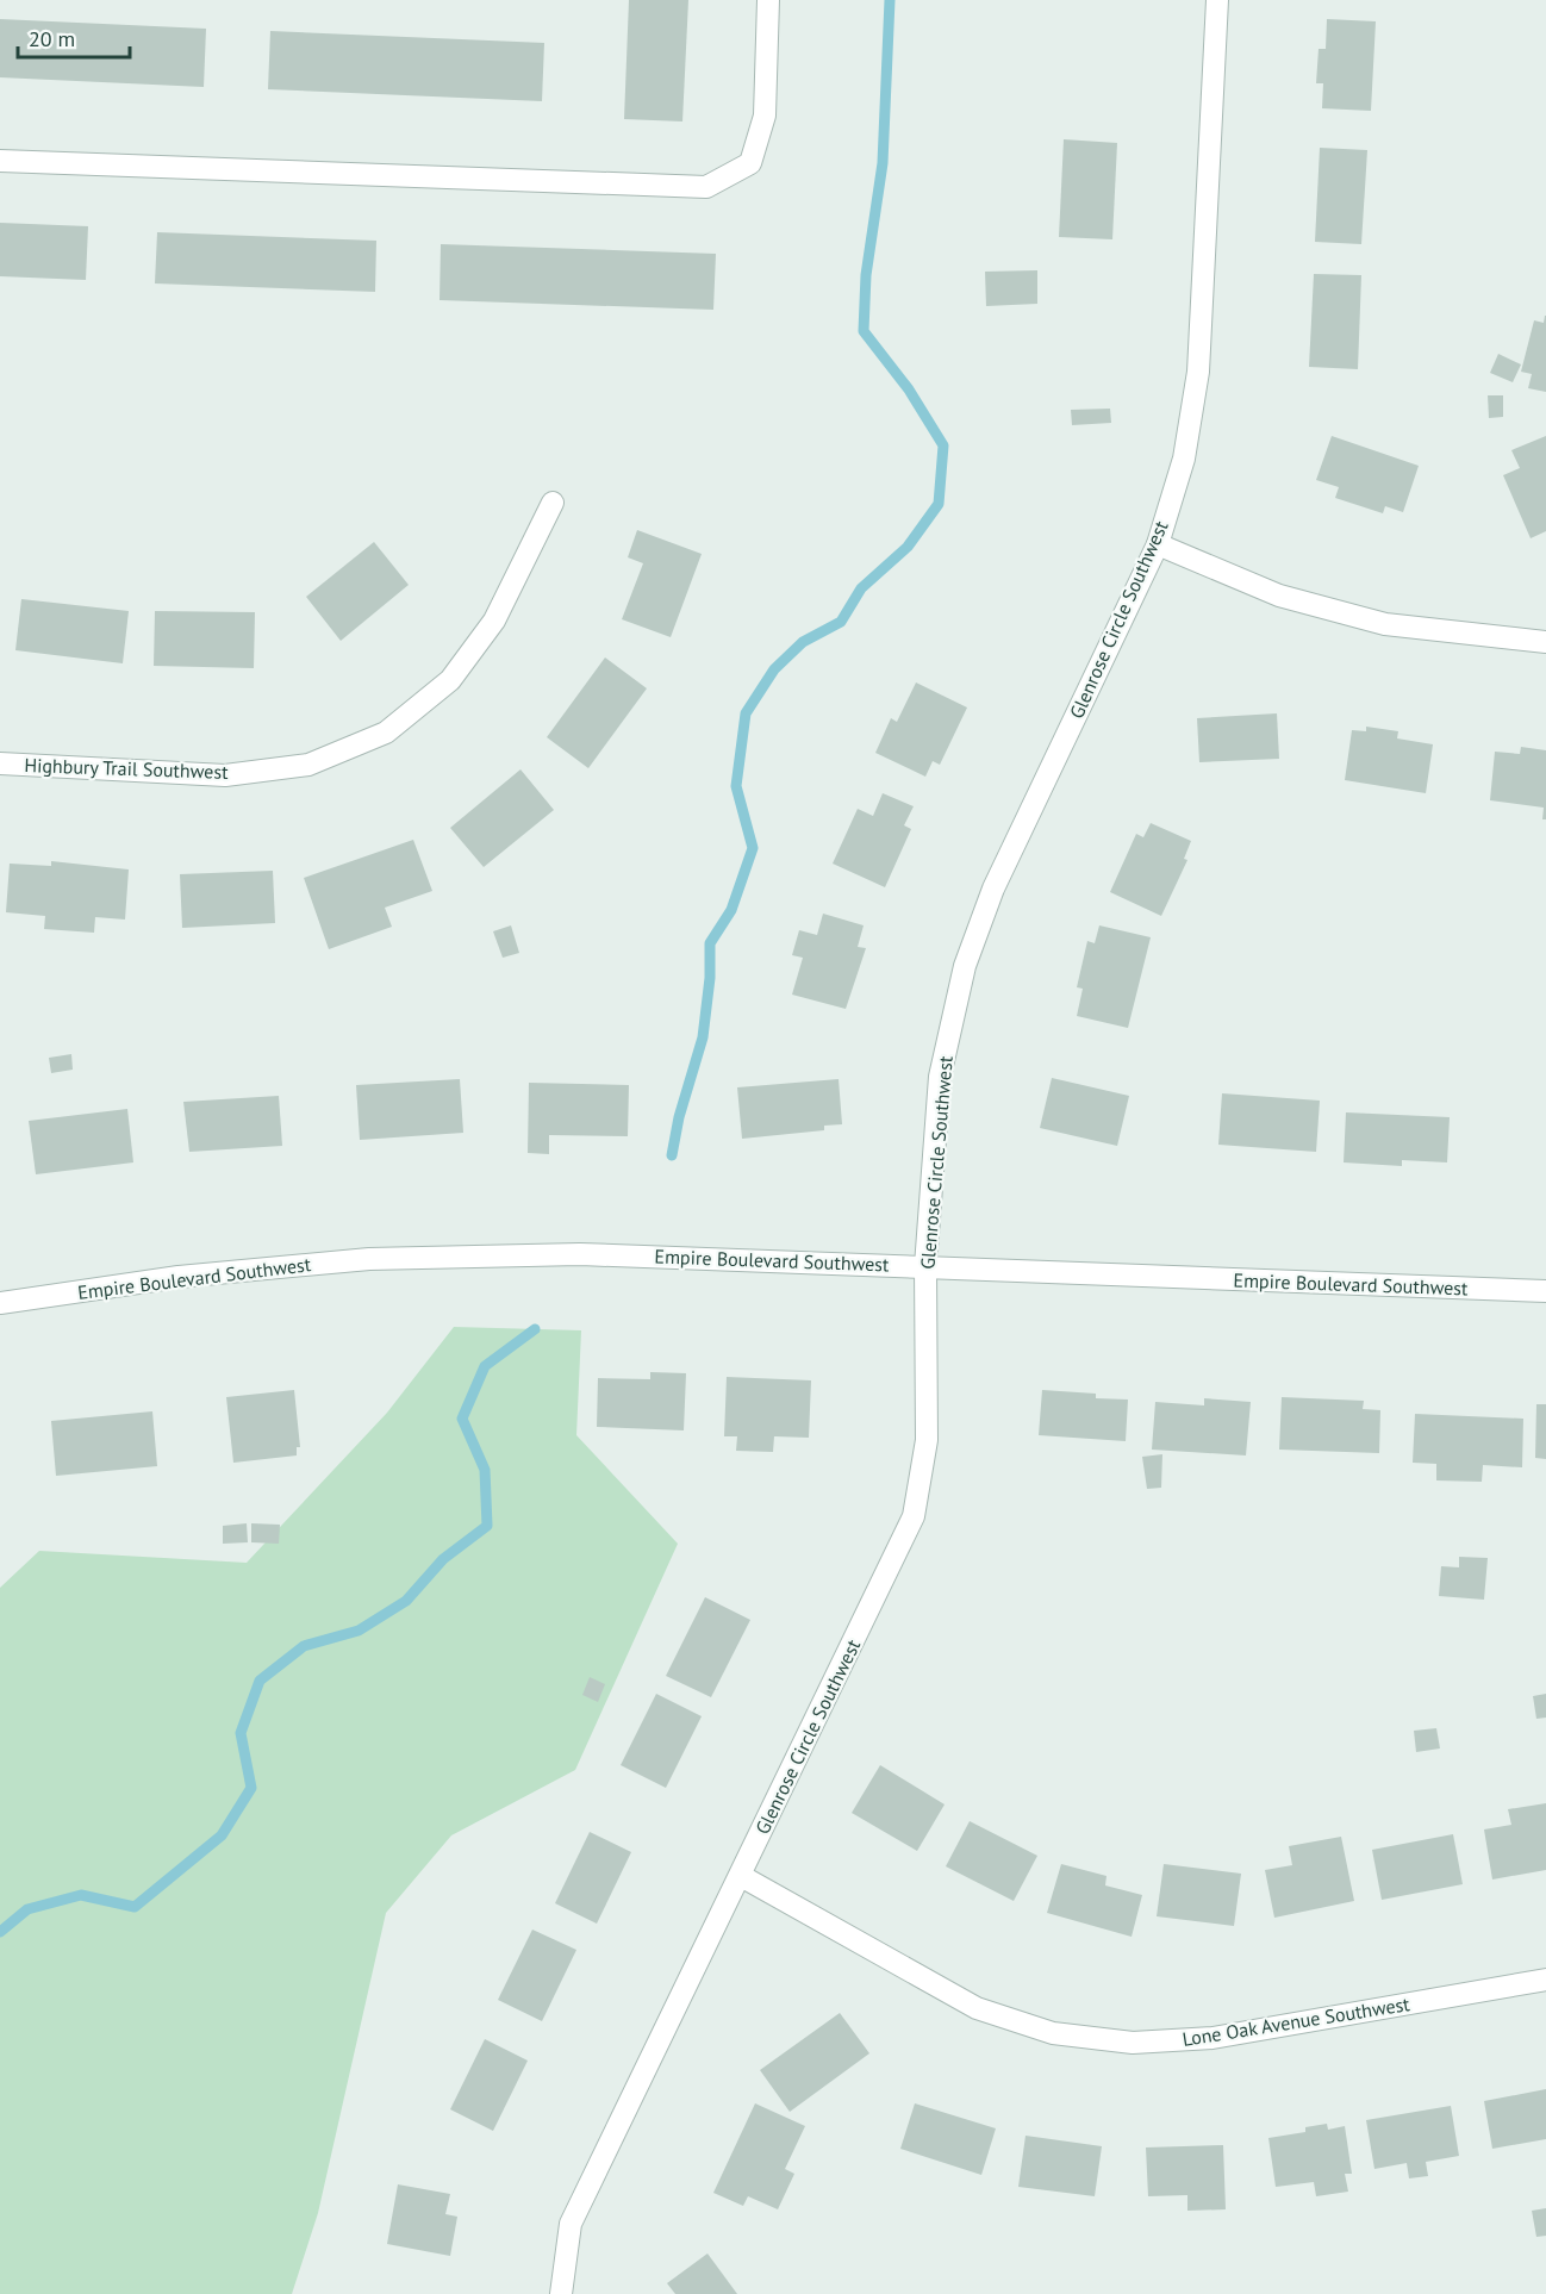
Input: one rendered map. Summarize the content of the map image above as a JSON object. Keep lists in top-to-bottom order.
{
  "streets": {
    "street": [
      "Glenrose Circle Southwest",
      "Highbury Trail Southwest",
      "Empire Boulevard Southwest",
      "Lone Oak Avenue Southwest"
    ]
  },
  "crossings": [
    ["Glenrose Circle Southwest", "Empire Boulevard Southwest"],
    ["Glenrose Circle Southwest", "Lone Oak Avenue Southwest"]
  ],
  "scale_bar": "20 m"
}
